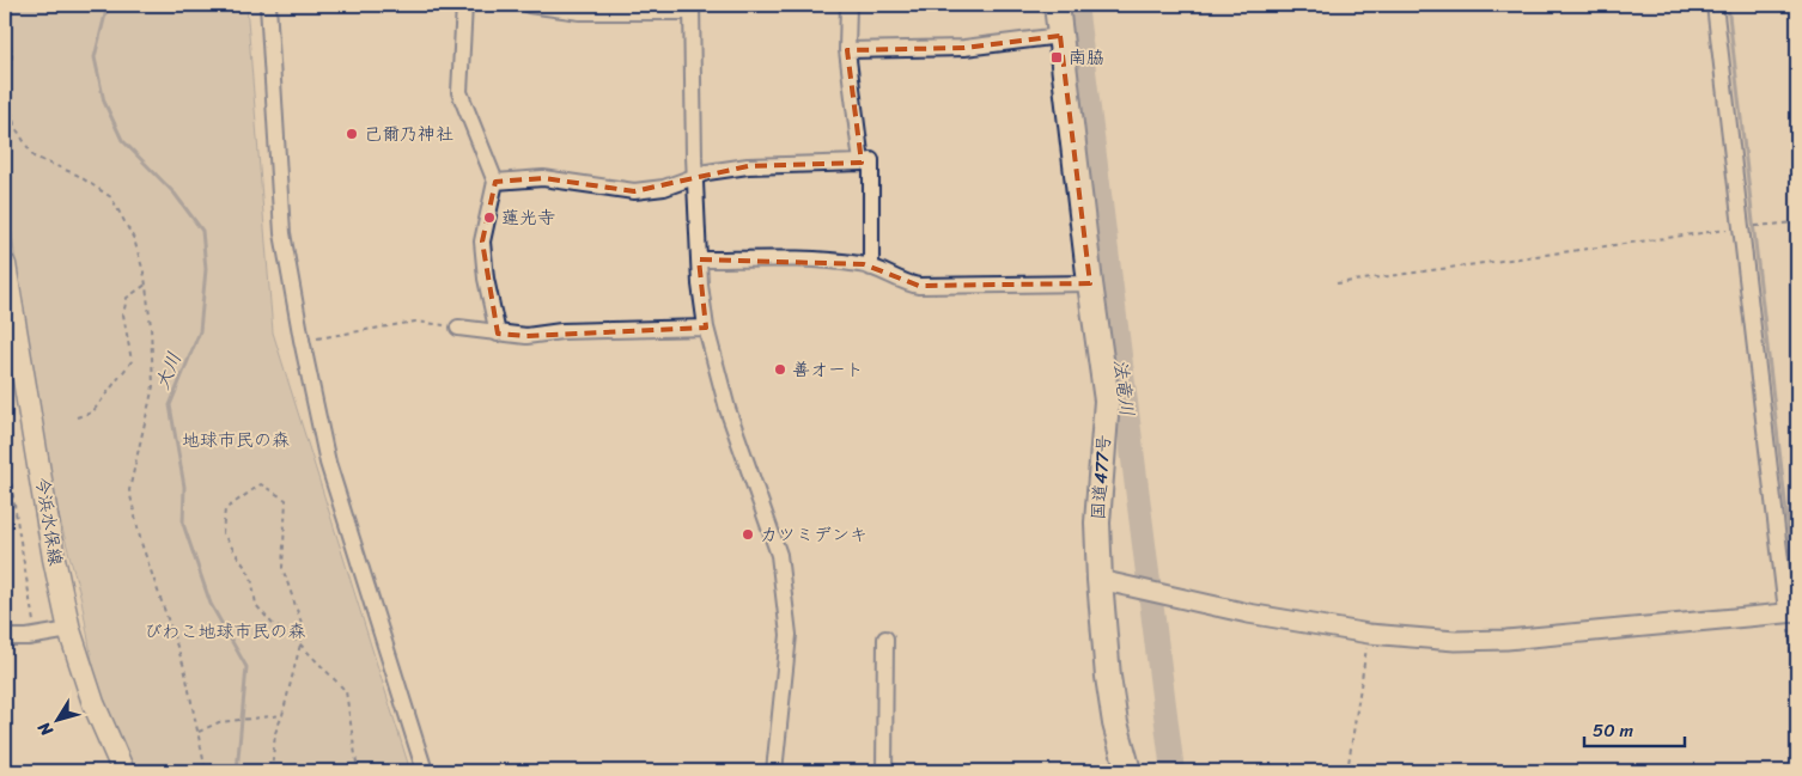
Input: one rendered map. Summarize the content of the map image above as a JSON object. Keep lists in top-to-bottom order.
{
  "streets": {
    "highway": ["国道477号"],
    "main road": ["今浜水保線"]
  },
  "water": ["大川", "法竜川"],
  "parks": ["地球市民の森", "びわこ地球市民の森"],
  "places": {
    "transit": ["南脇"],
    "other": [
      "己爾乃神社",
      "蓮光寺",
      "善オート",
      "カツミデンキ"
    ]
  },
  "scale_bar": "50 m",
  "north": "bottom left"
}
